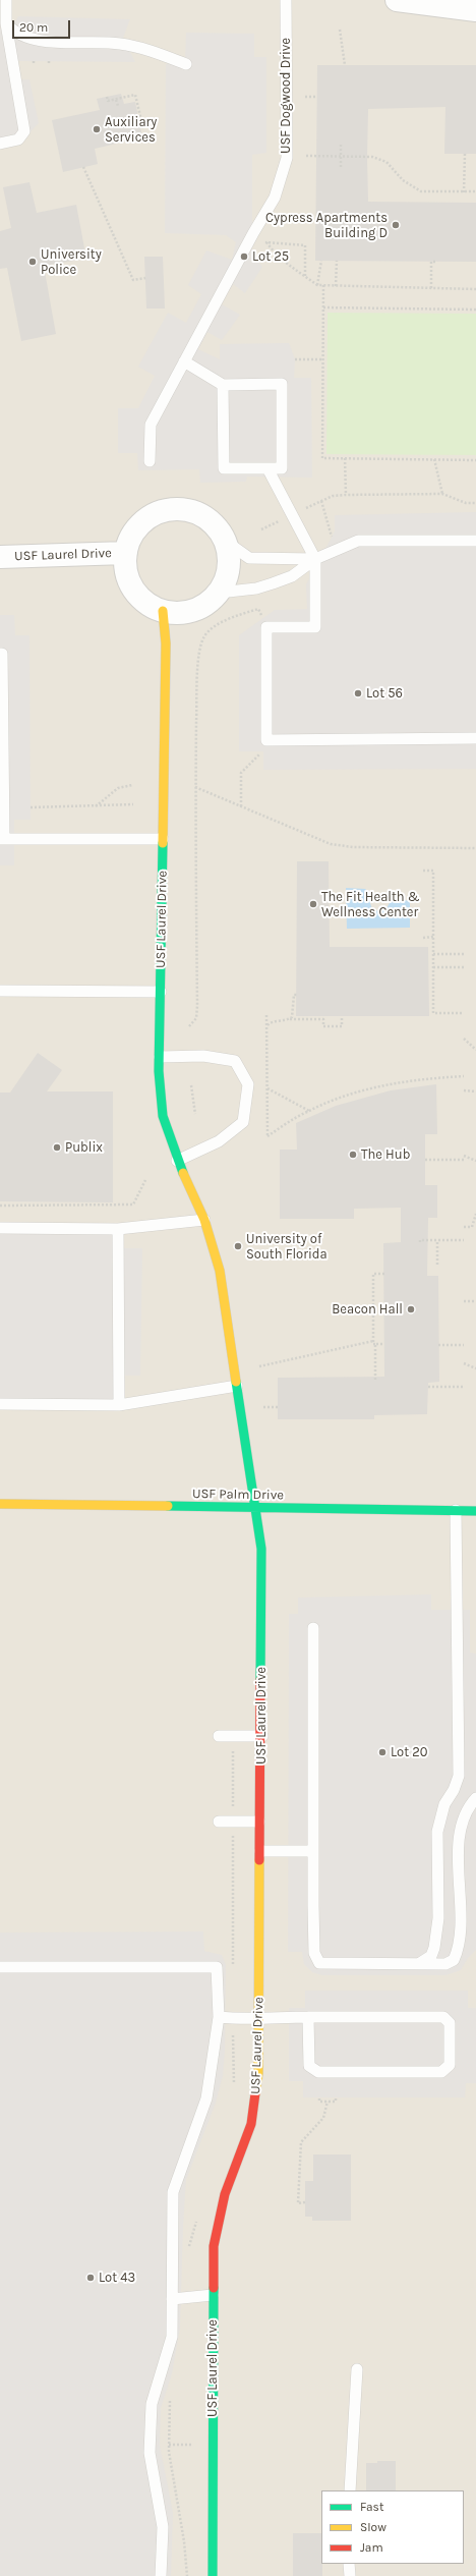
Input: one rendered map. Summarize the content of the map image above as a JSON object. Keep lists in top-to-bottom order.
{
  "streets": {
    "street": ["USF Laurel Drive", "USF Palm Drive"],
    "lane": ["USF Dogwood Drive"]
  },
  "crossings": [
    ["USF Laurel Drive", "USF Palm Drive"]
  ],
  "places": [
    "Auxiliary Services",
    "Cypress Apartments Building D",
    "Lot 25",
    "University Police",
    "Lot 56",
    "The Fit Health & Wellness Center",
    "Publix",
    "The Hub",
    "University of South Florida",
    "Beacon Hall",
    "Lot 20",
    "Lot 43"
  ],
  "legend": ["Fast", "Slow", "Jam"],
  "scale_bar": "20 m"
}
